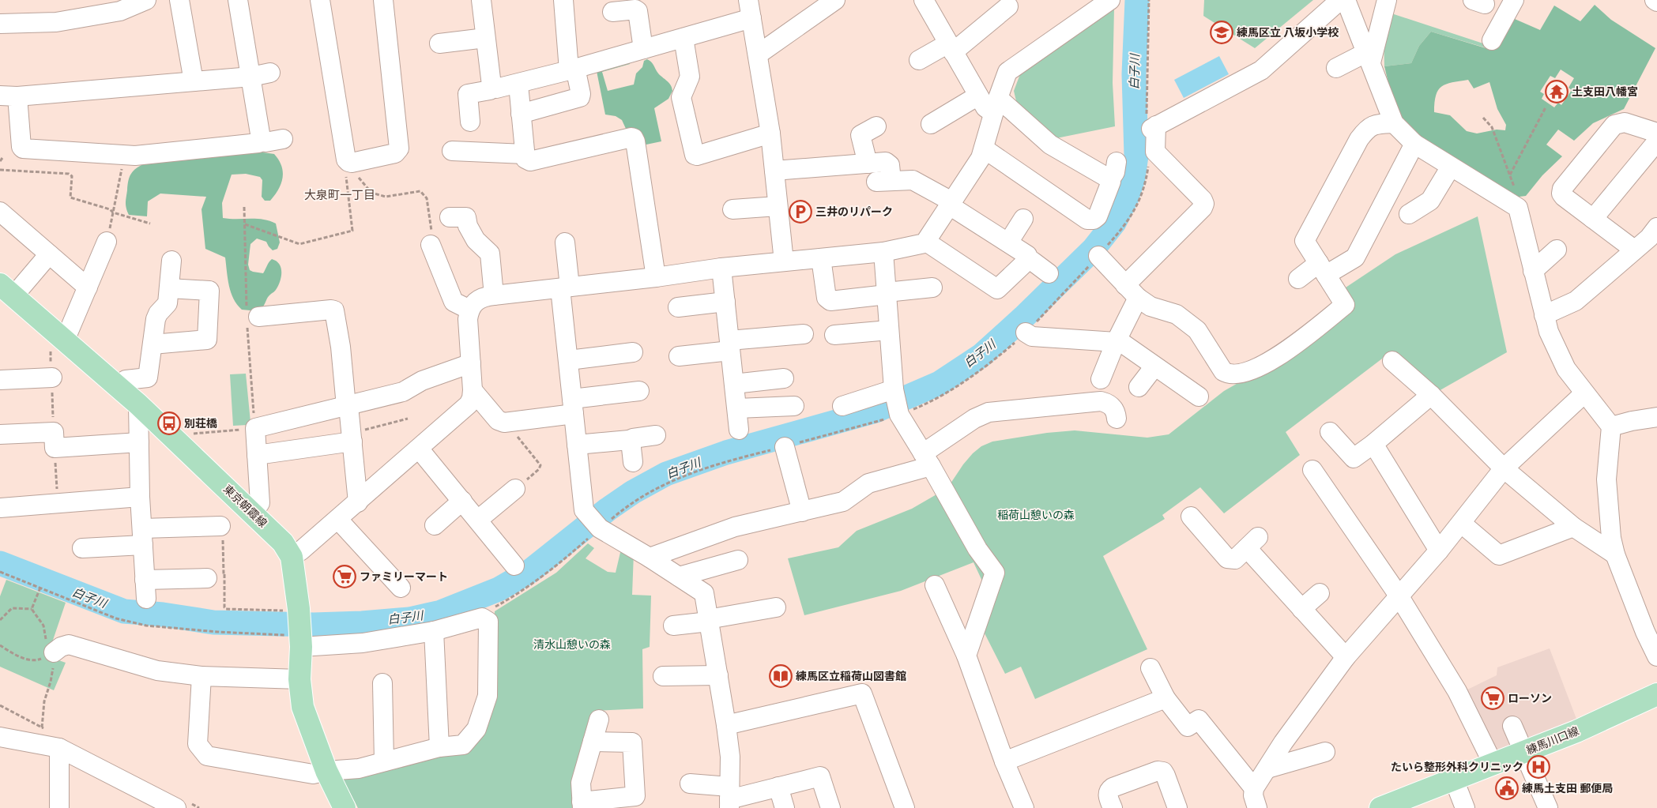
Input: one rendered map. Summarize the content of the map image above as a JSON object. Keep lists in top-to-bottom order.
{
  "streets": {
    "main road": ["東京朝霞線", "練馬川口線"]
  },
  "districts": ["大泉町一丁目"],
  "water": ["白子川"],
  "parks": ["稲荷山憩いの森", "清水山憩いの森"],
  "places": {
    "school or university": ["練馬区立 八坂小学校"],
    "temple": ["土支田八幡宮"],
    "parking": ["三井のリパーク"],
    "bus stop": ["別荘橋"],
    "supermarket": ["ファミリーマート", "ローソン"],
    "library": ["練馬区立稲荷山図書館"],
    "hospital": ["たいら整形外科クリニック"],
    "public building": ["練馬土支田 郵便局"]
  }
}
